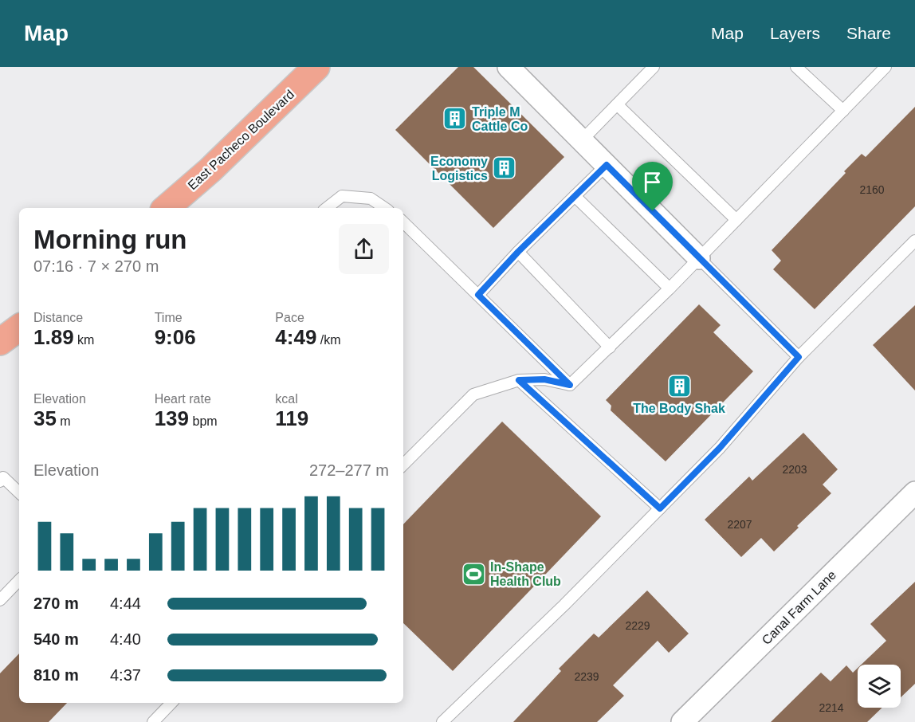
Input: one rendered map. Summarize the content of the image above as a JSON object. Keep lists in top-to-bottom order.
{
  "streets": {
    "highway": ["East Pacheco Boulevard"],
    "street": ["Canal Farm Lane"]
  },
  "places": {
    "building": ["Triple M Cattle Co", "Economy Logistics", "The Body Shak"],
    "sports": ["In-Shape Health Club"]
  },
  "house_numbers": [
    "2160",
    "2203",
    "2207",
    "2229",
    "2239",
    "2214"
  ],
  "page": {
    "header": "Map",
    "nav": ["Map", "Layers", "Share"],
    "heading": ["Morning run", "07:16 · 7 × 270 m"],
    "stats": [
      ["Distance", "1.89 km"],
      ["Time", "9:06"],
      ["Pace", "4:49 /km"],
      ["Elevation", "35 m"],
      ["Heart rate", "139 bpm"],
      ["kcal", "119"]
    ],
    "chart": ["Elevation", "272–277 m"],
    "list": [
      {
        "name": "270 m",
        "note": "4:44"
      },
      {
        "name": "540 m",
        "note": "4:40"
      },
      {
        "name": "810 m",
        "note": "4:37"
      }
    ]
  }
}
